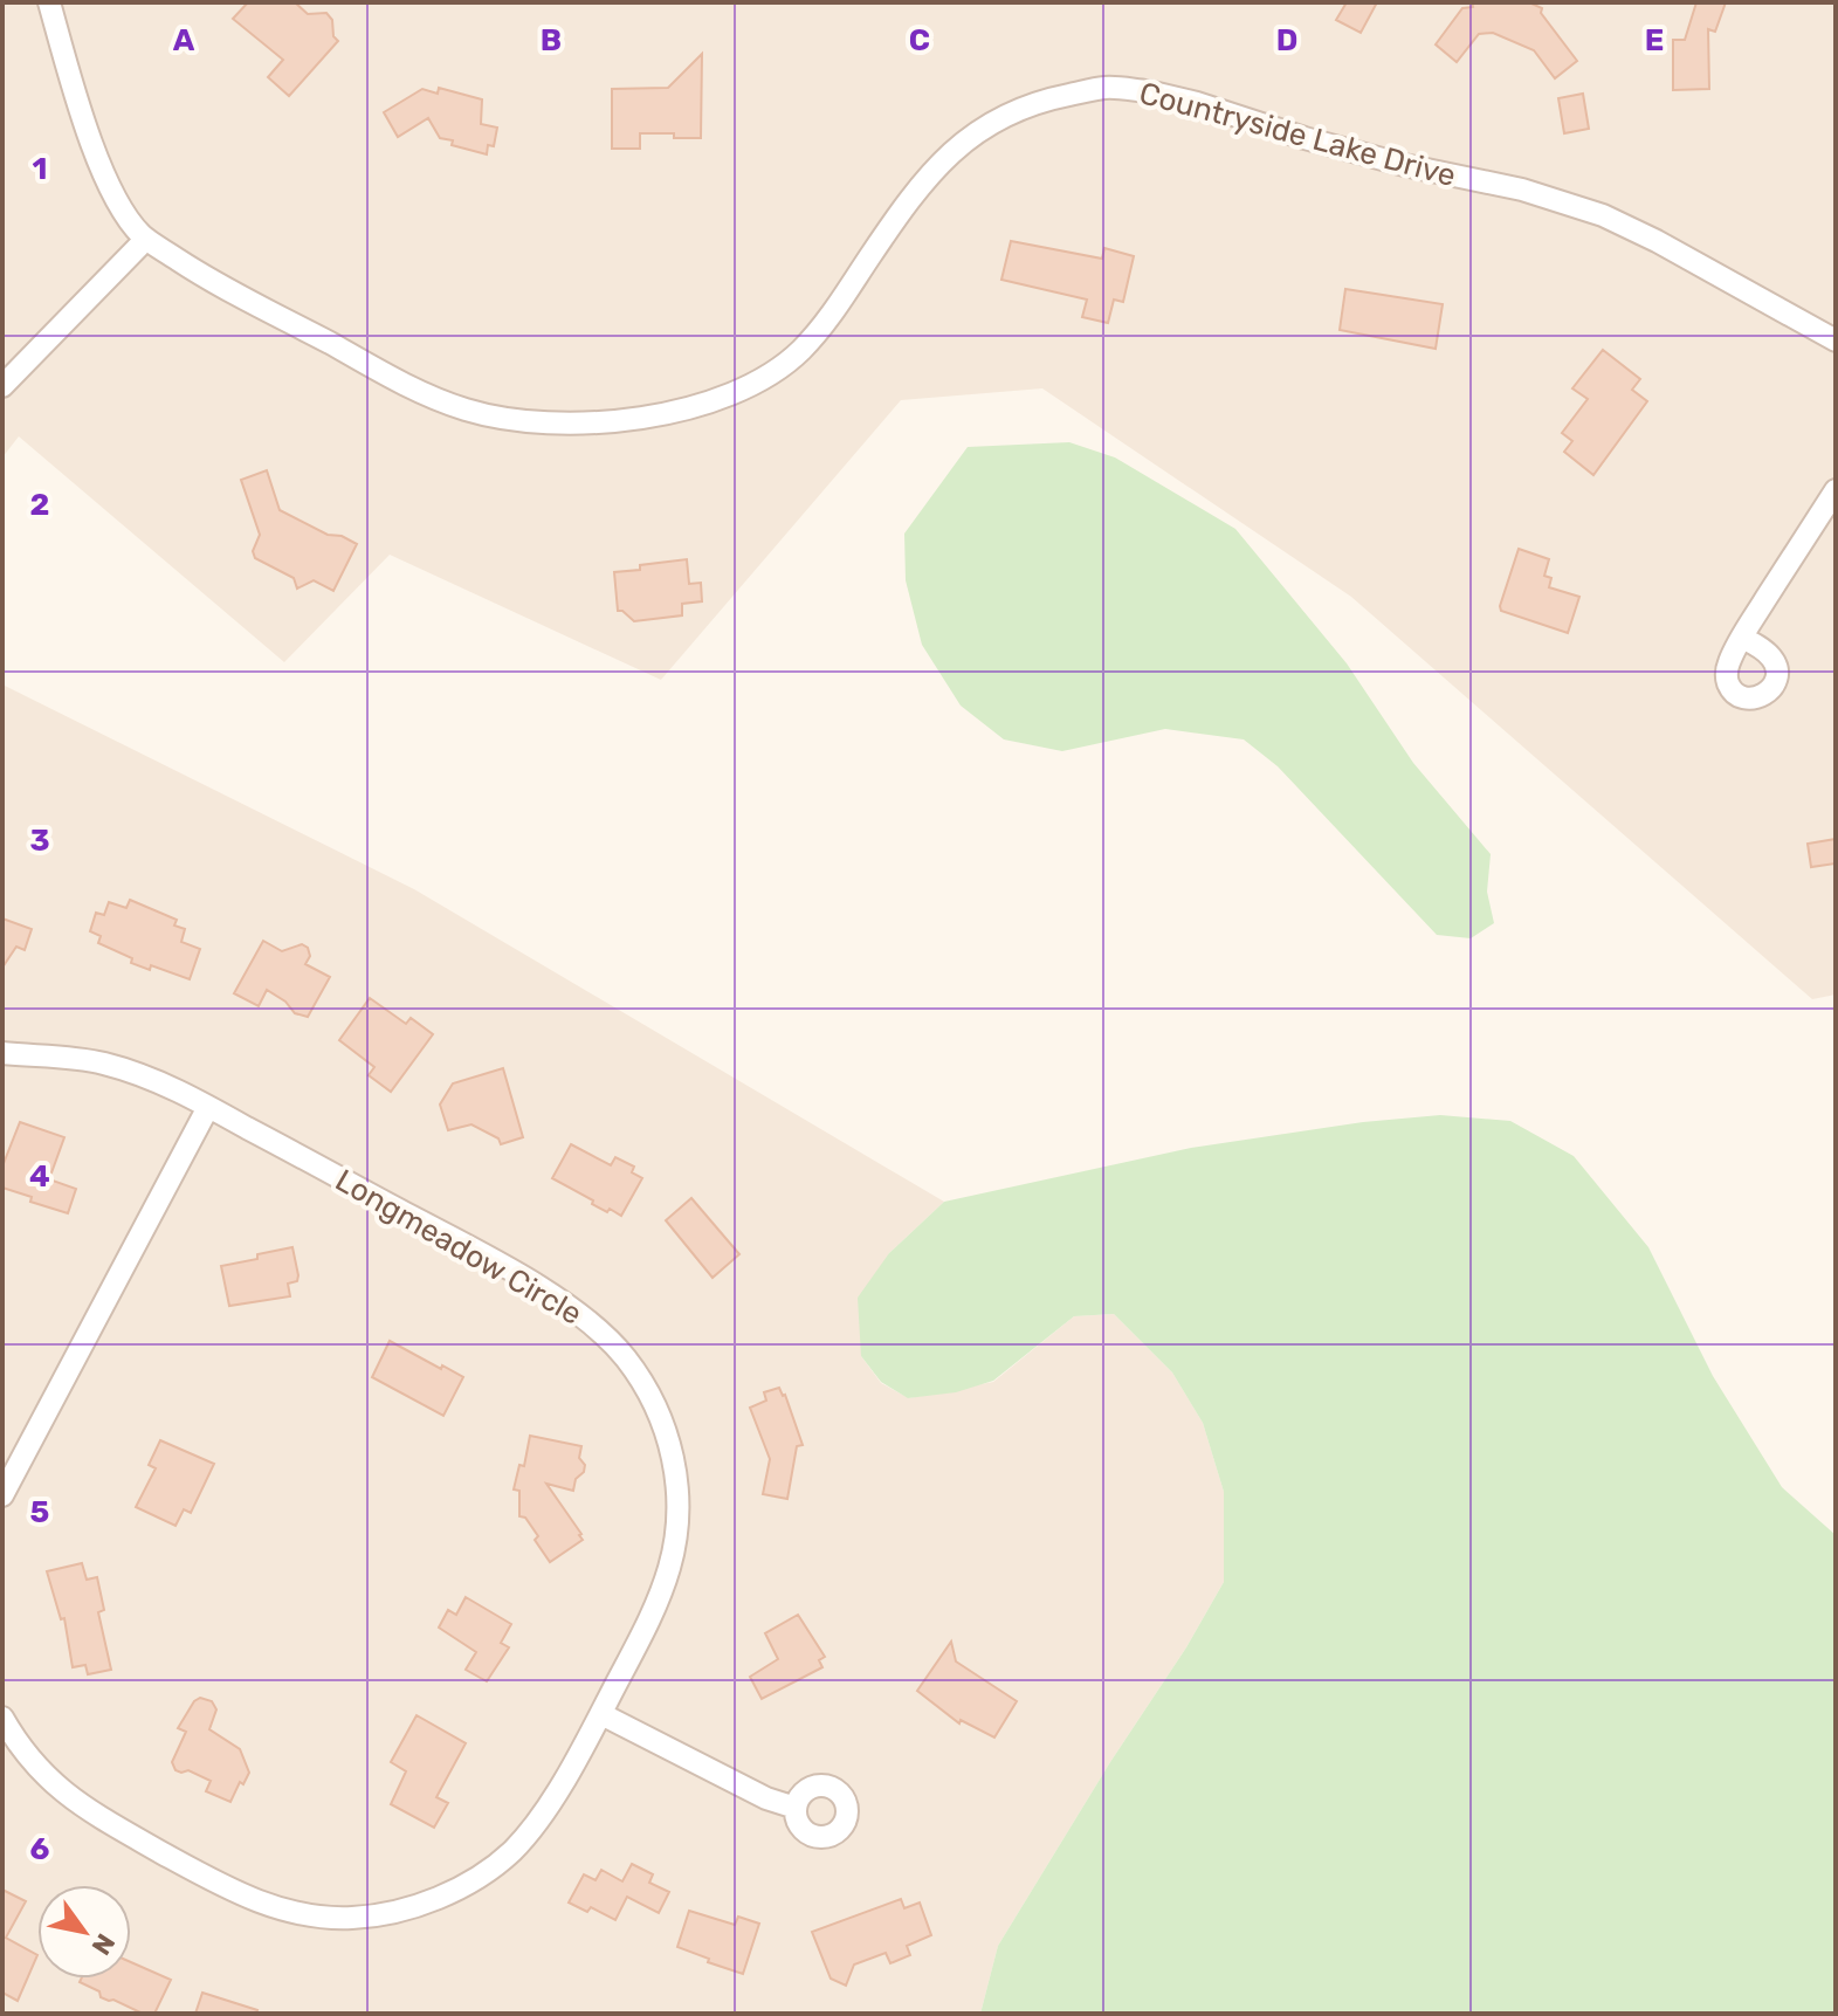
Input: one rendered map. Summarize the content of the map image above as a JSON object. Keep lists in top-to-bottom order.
{
  "streets": {
    "street": ["Countryside Lake Drive", "Longmeadow Circle"]
  },
  "north": "bottom right",
  "grid": {
    "columns": [
      "A",
      "B",
      "C",
      "D",
      "E"
    ],
    "rows": [
      "1",
      "2",
      "3",
      "4",
      "5",
      "6"
    ]
  }
}
